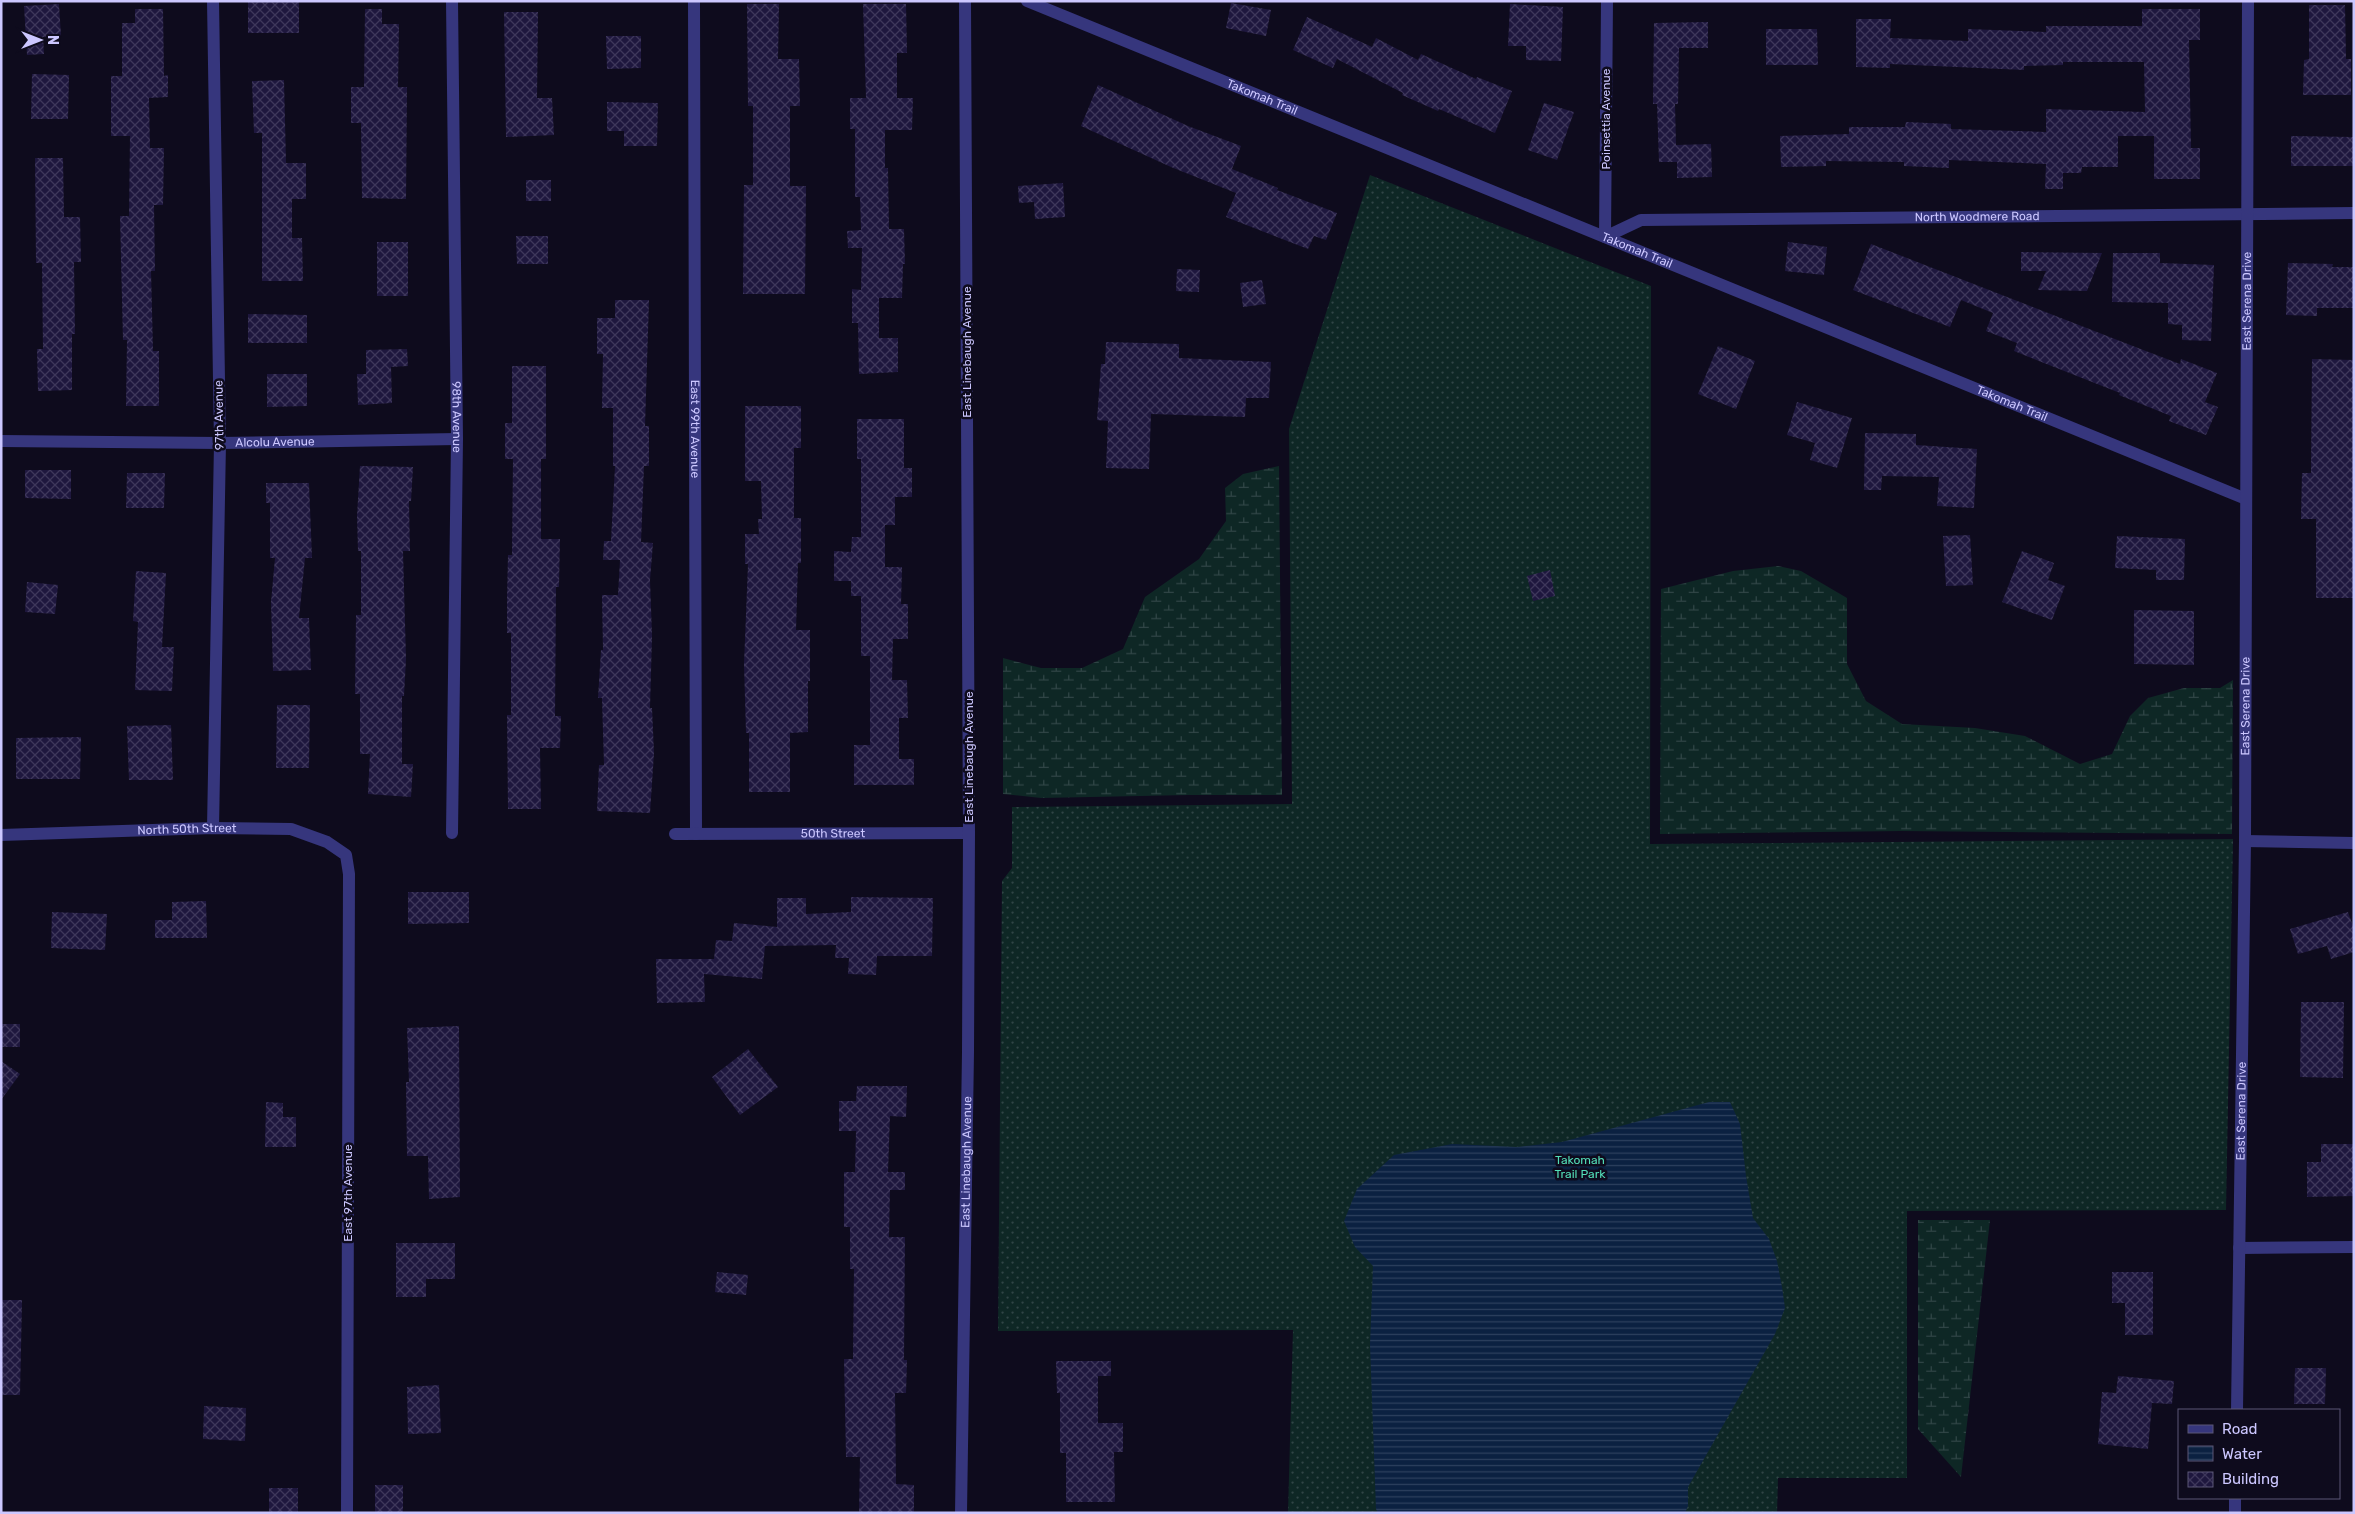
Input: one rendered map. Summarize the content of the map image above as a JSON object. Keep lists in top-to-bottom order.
{
  "streets": {
    "street": [
      "Takomah Trail",
      "Poinsettia Avenue",
      "North Woodmere Road",
      "East Serena Drive",
      "East Linebaugh Avenue",
      "97th Avenue",
      "98th Avenue",
      "East 99th Avenue",
      "Alcolu Avenue",
      "North 50th Street",
      "50th Street",
      "East 97th Avenue"
    ]
  },
  "crossings": [
    ["Takomah Trail", "Poinsettia Avenue"],
    ["Takomah Trail", "North Woodmere Road"],
    ["Takomah Trail", "East Serena Drive"],
    ["Poinsettia Avenue", "North Woodmere Road"],
    ["North Woodmere Road", "East Serena Drive"],
    ["East Linebaugh Avenue", "50th Street"],
    ["97th Avenue", "Alcolu Avenue"],
    ["97th Avenue", "North 50th Street"],
    ["98th Avenue", "Alcolu Avenue"],
    ["East 99th Avenue", "50th Street"],
    ["North 50th Street", "East 97th Avenue"]
  ],
  "parks": ["Takomah Trail Park"],
  "legend": ["Road", "Water", "Building"],
  "north": "right"
}
